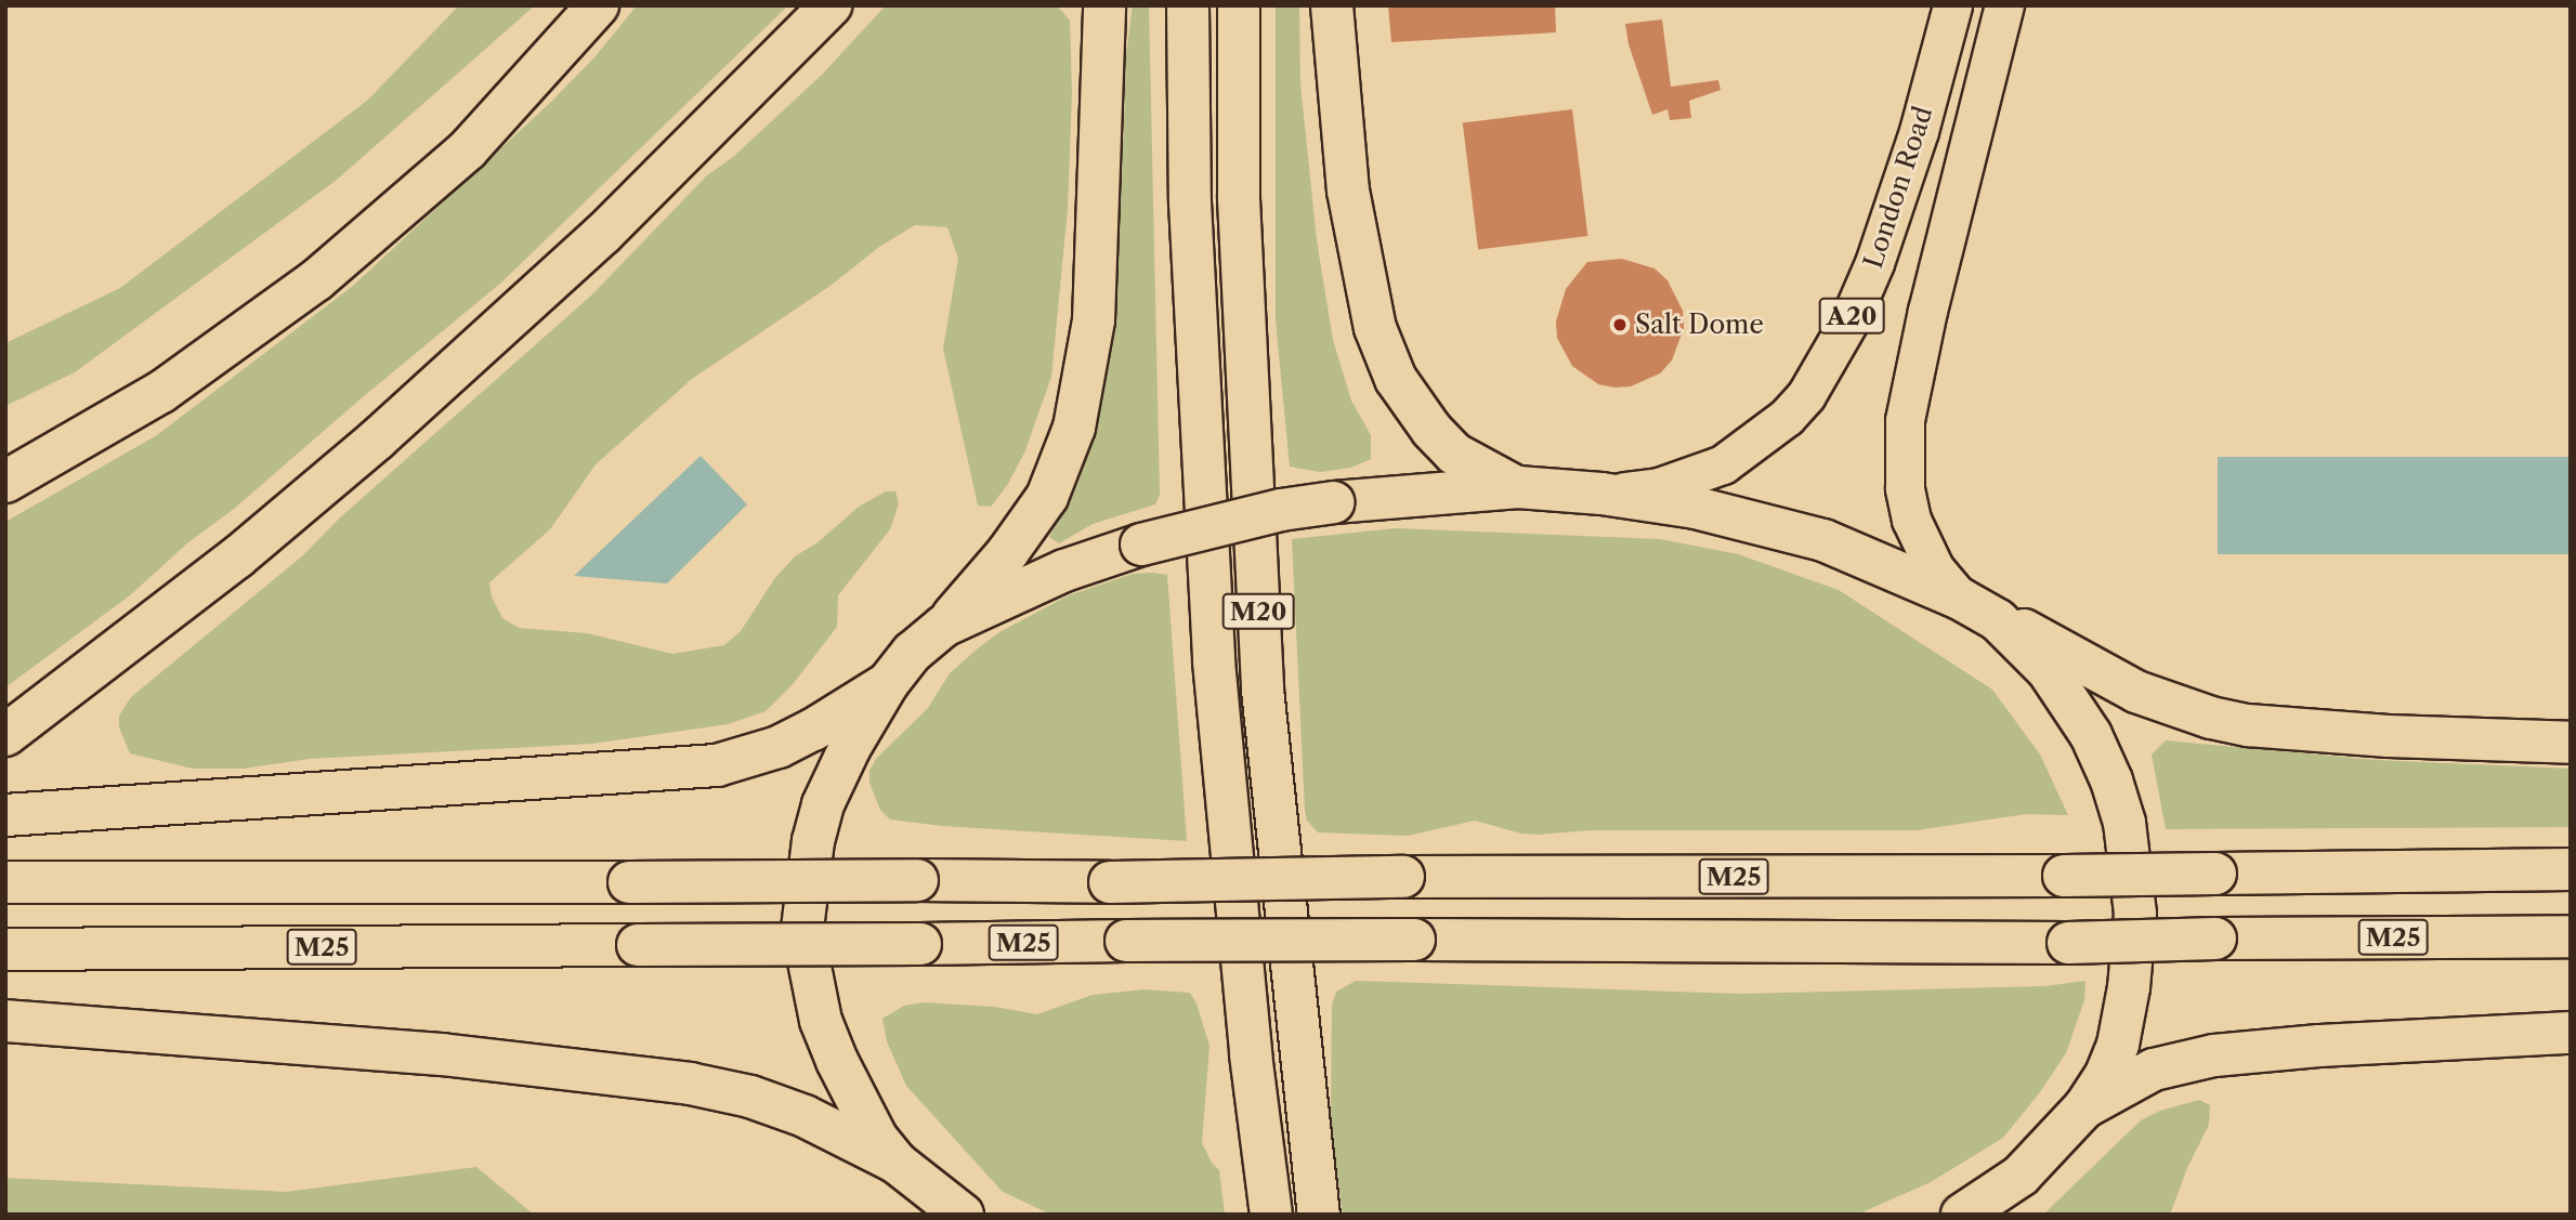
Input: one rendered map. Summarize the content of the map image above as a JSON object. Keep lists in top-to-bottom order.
{
  "streets": {
    "highway": ["M20", "M25"],
    "main road": ["London Road", "A20"]
  },
  "places": ["Salt Dome"]
}
